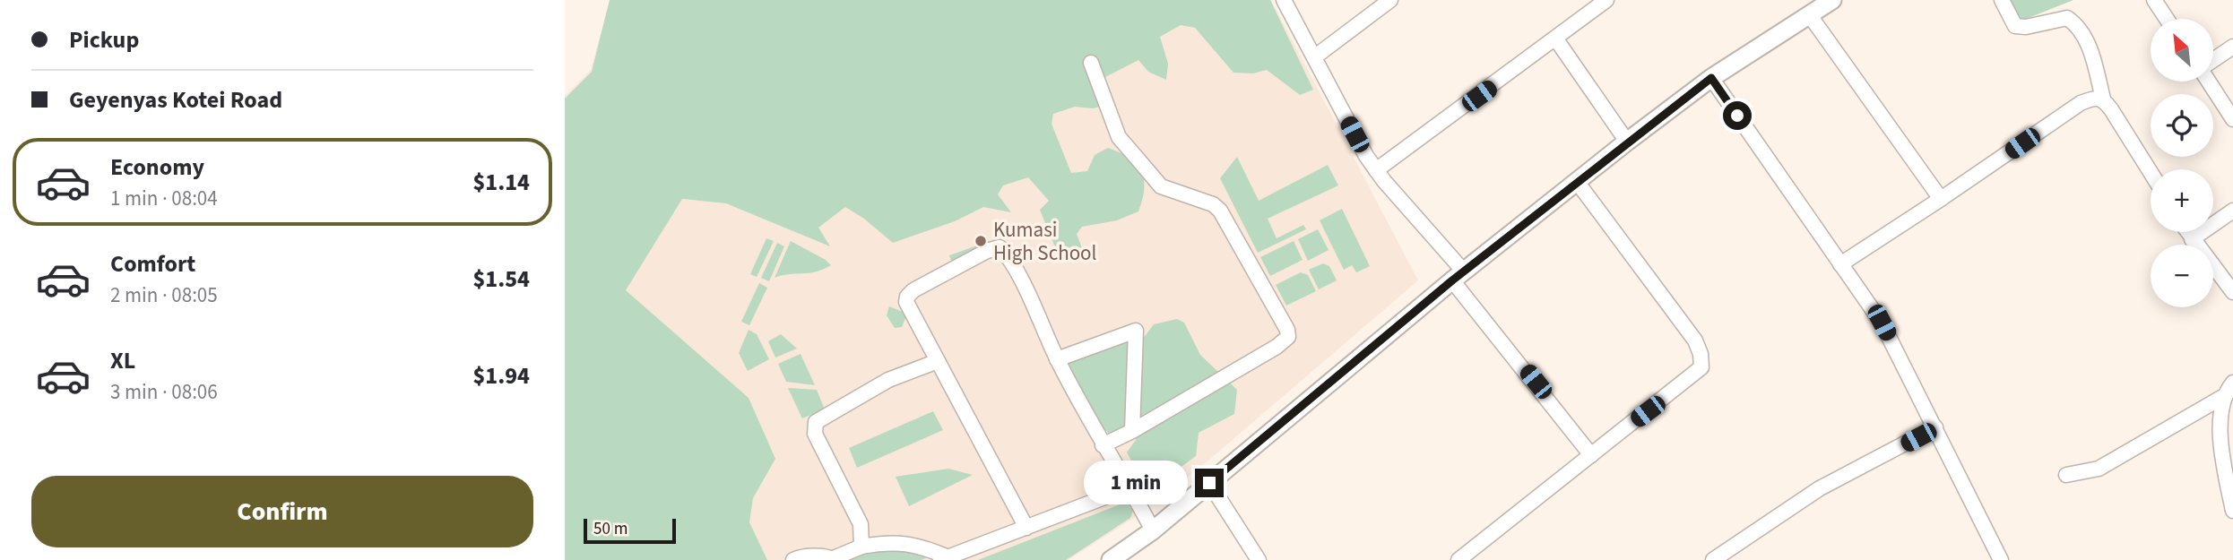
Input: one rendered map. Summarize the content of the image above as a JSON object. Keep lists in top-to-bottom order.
{
  "places": ["Kumasi High School"],
  "scale_bar": "50 m",
  "north": "top left",
  "page": {
    "banner": ["Pickup", "Geyenyas Kotei Road"],
    "map_buttons": ["+", "−"],
    "list": [
      {
        "name": "Economy",
        "note": "1 min · 08:04",
        "value": "$1.14"
      },
      {
        "name": "Comfort",
        "note": "2 min · 08:05",
        "value": "$1.54"
      },
      {
        "name": "XL",
        "note": "3 min · 08:06",
        "value": "$1.94"
      }
    ],
    "bubble": "1 min",
    "buttons": "Confirm",
    "scale": "50 m"
  }
}
